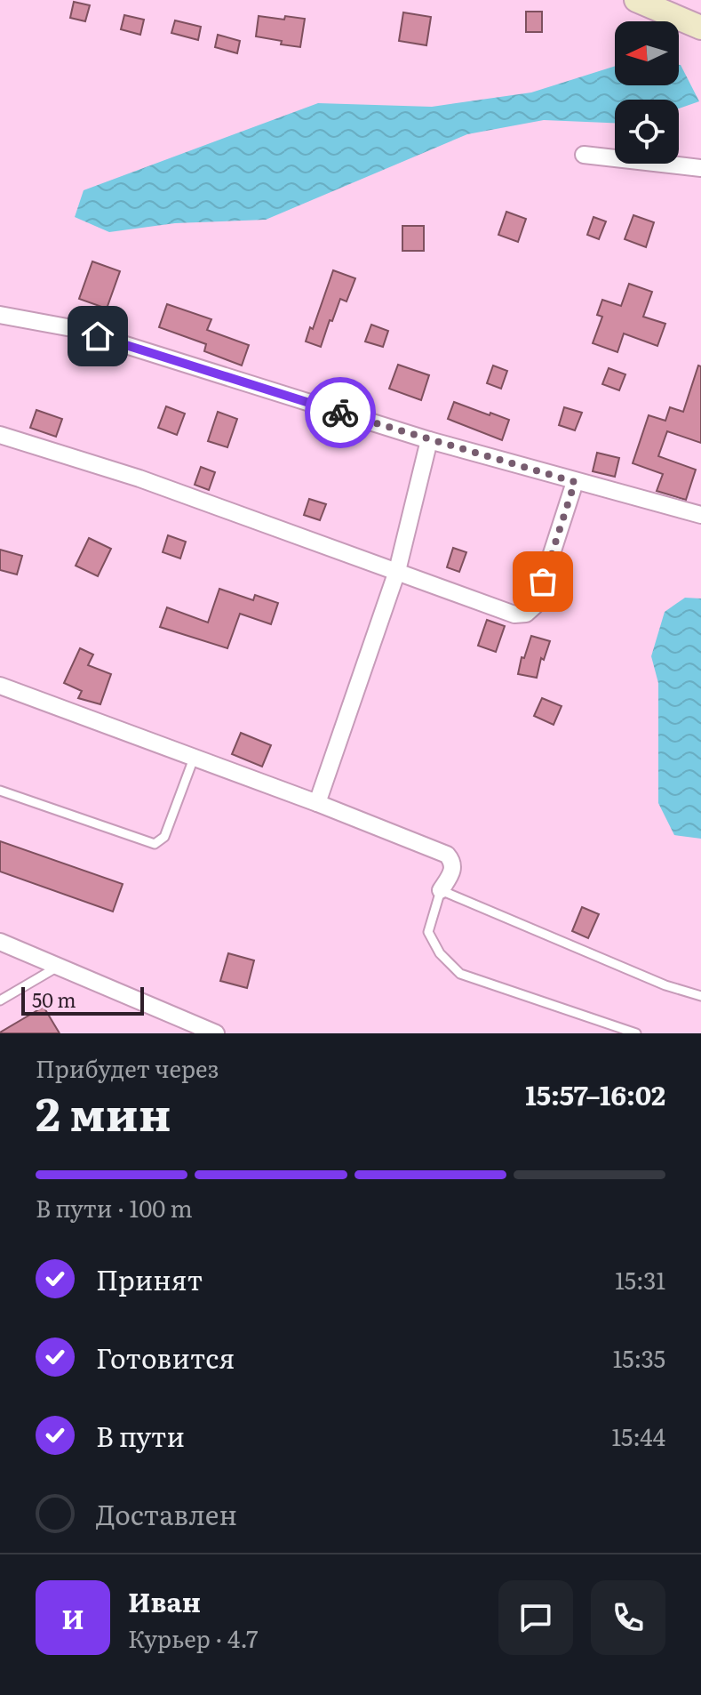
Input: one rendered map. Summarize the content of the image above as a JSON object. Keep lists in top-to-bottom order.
{
  "scale_bar": "50 m",
  "north": "left",
  "page": {
    "scale": "50 m",
    "heading": ["2 мин", "Прибудет через", "15:57–16:02"],
    "panel": ["Иван", "Курьер · 4.7"],
    "bar": "В пути · 100 m",
    "list": [
      ["Принят", "15:31"],
      ["Готовится", "15:35"],
      ["В пути", "15:44"],
      "Доставлен"
    ],
    "round": "И"
  }
}
